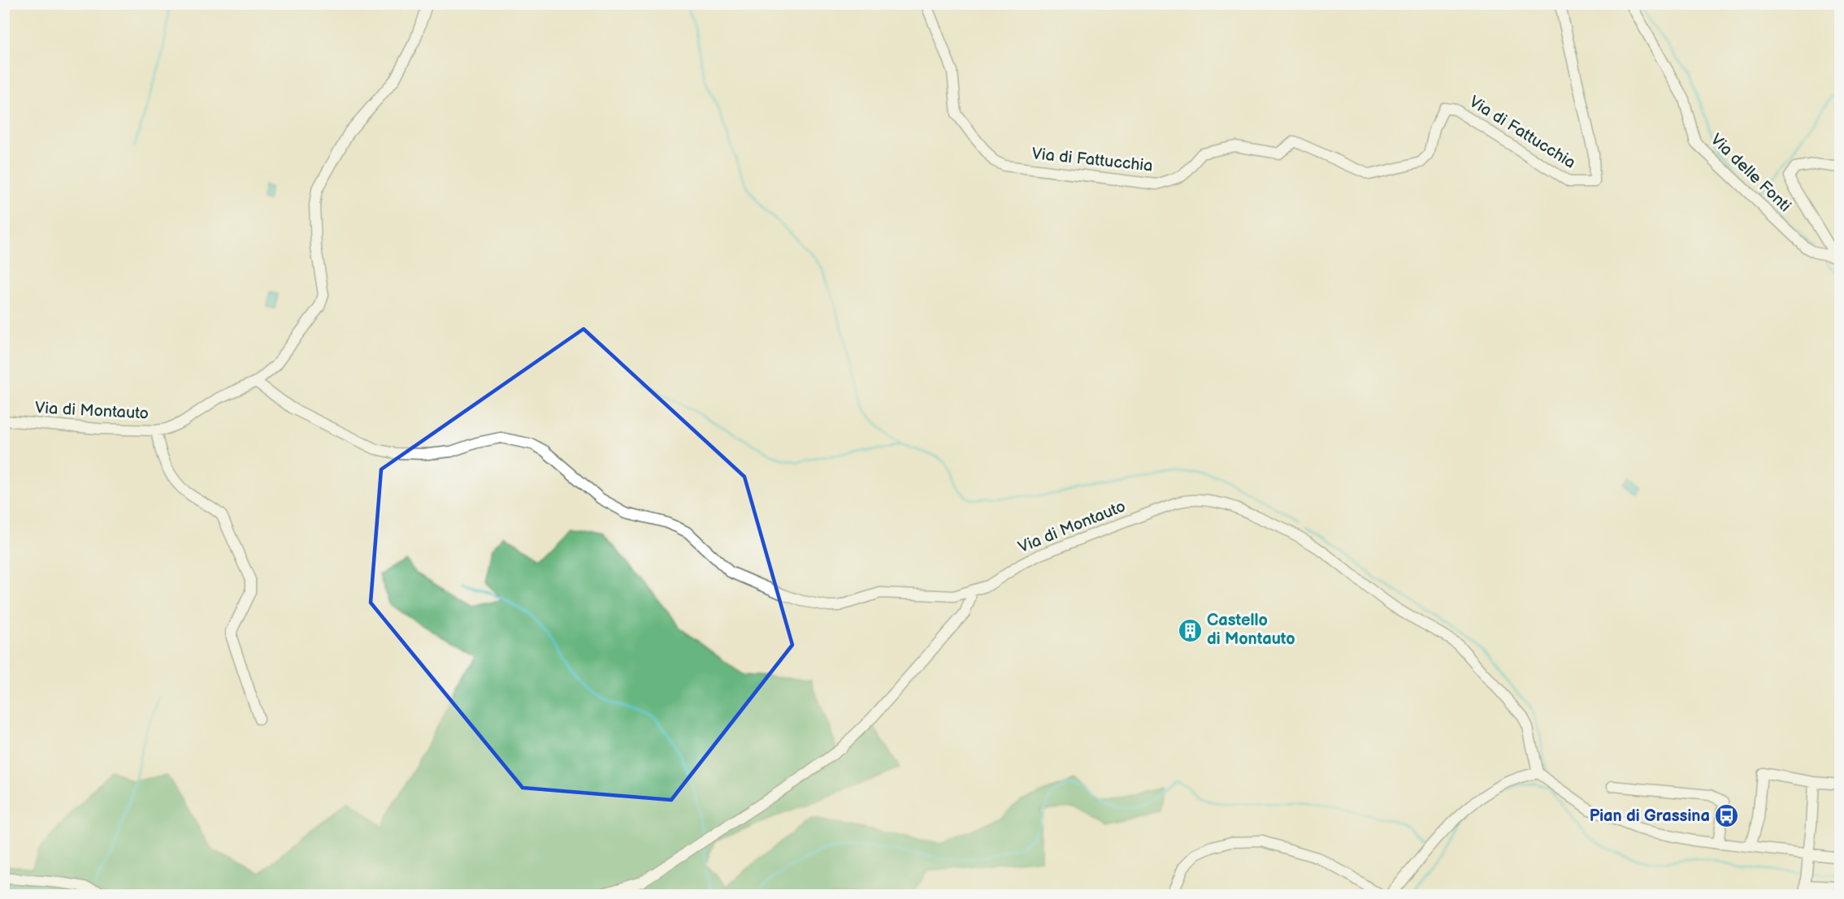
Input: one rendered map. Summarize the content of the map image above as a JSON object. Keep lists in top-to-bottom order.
{
  "streets": {
    "street": ["Via di Fattucchia", "Via delle Fonti", "Via di Montauto"]
  },
  "places": {
    "building": ["Castello di Montauto"],
    "bus stop": ["Pian di Grassina"]
  }
}
